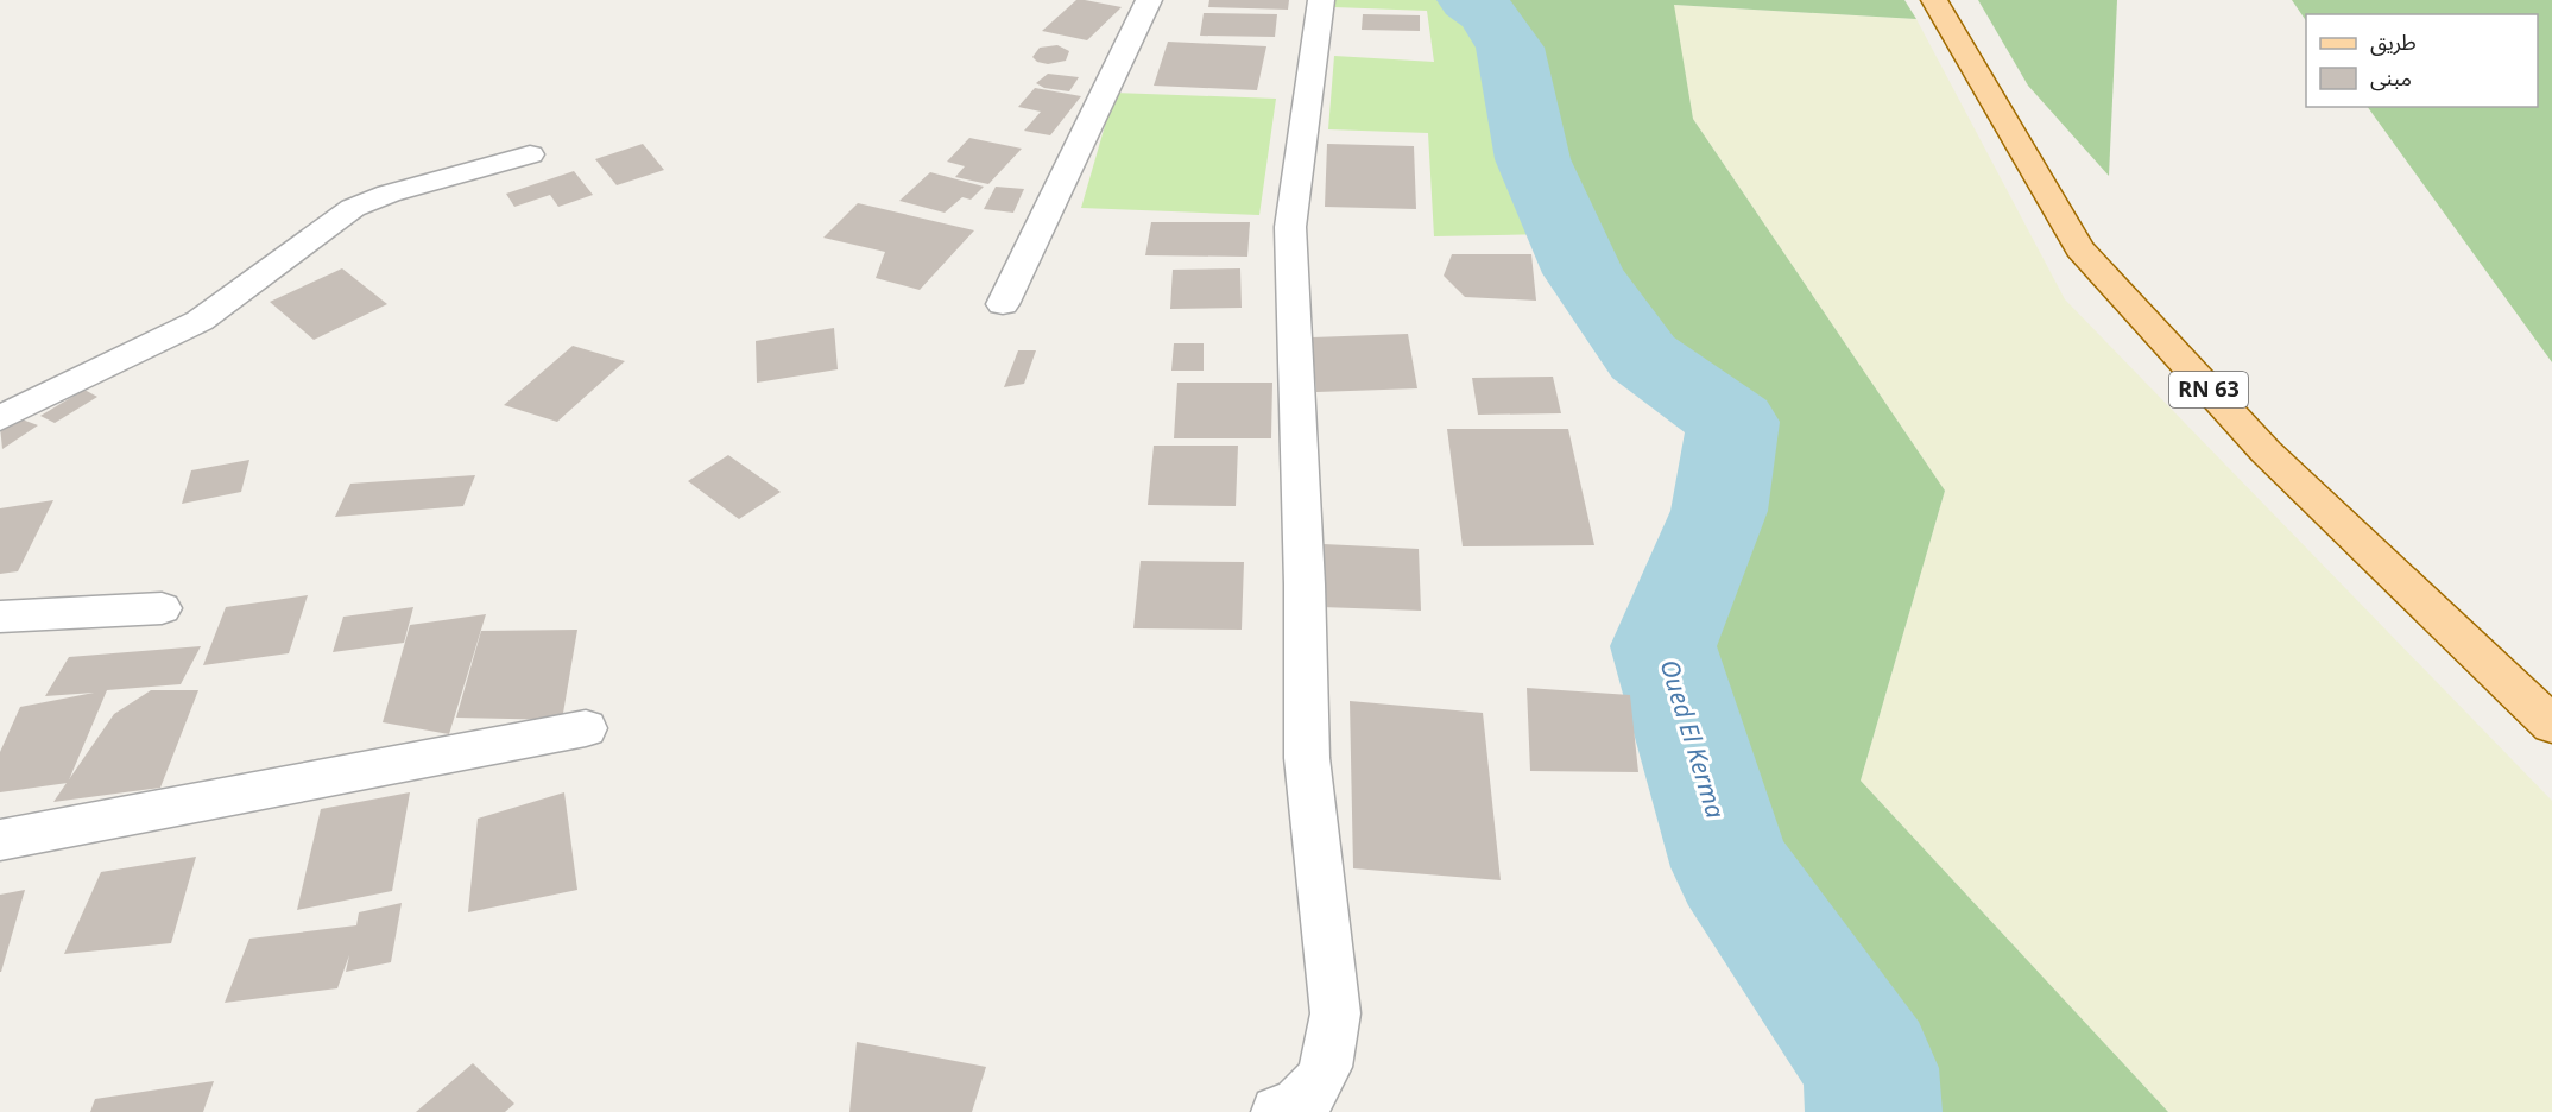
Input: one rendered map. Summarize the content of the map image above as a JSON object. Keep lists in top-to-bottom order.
{
  "streets": {
    "main road": ["RN 63"]
  },
  "water": ["Oued El Kerma"],
  "legend": ["طريق", "مبنى"]
}
